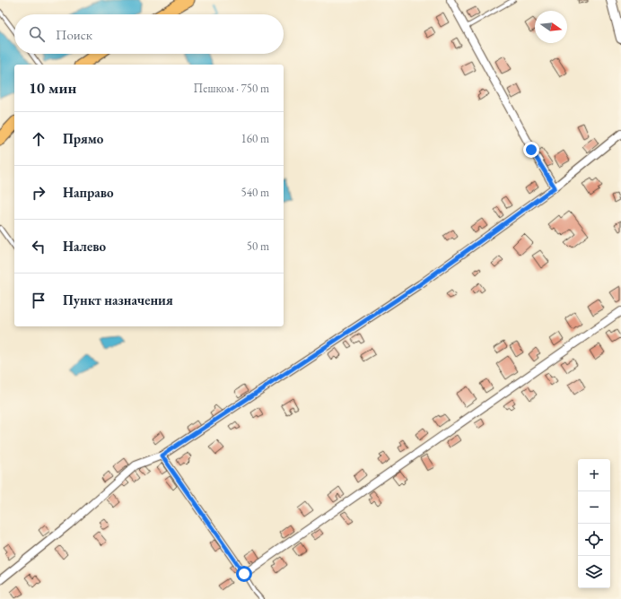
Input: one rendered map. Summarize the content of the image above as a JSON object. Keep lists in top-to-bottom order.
{
  "north": "right",
  "page": {
    "search": "Поиск",
    "heading": ["10 мин", "Пешком · 750 m"],
    "list": [
      ["Прямо", "160 m"],
      ["Направо", "540 m"],
      ["Налево", "50 m"],
      "Пункт назначения"
    ],
    "map_buttons": ["+", "−"]
  }
}
